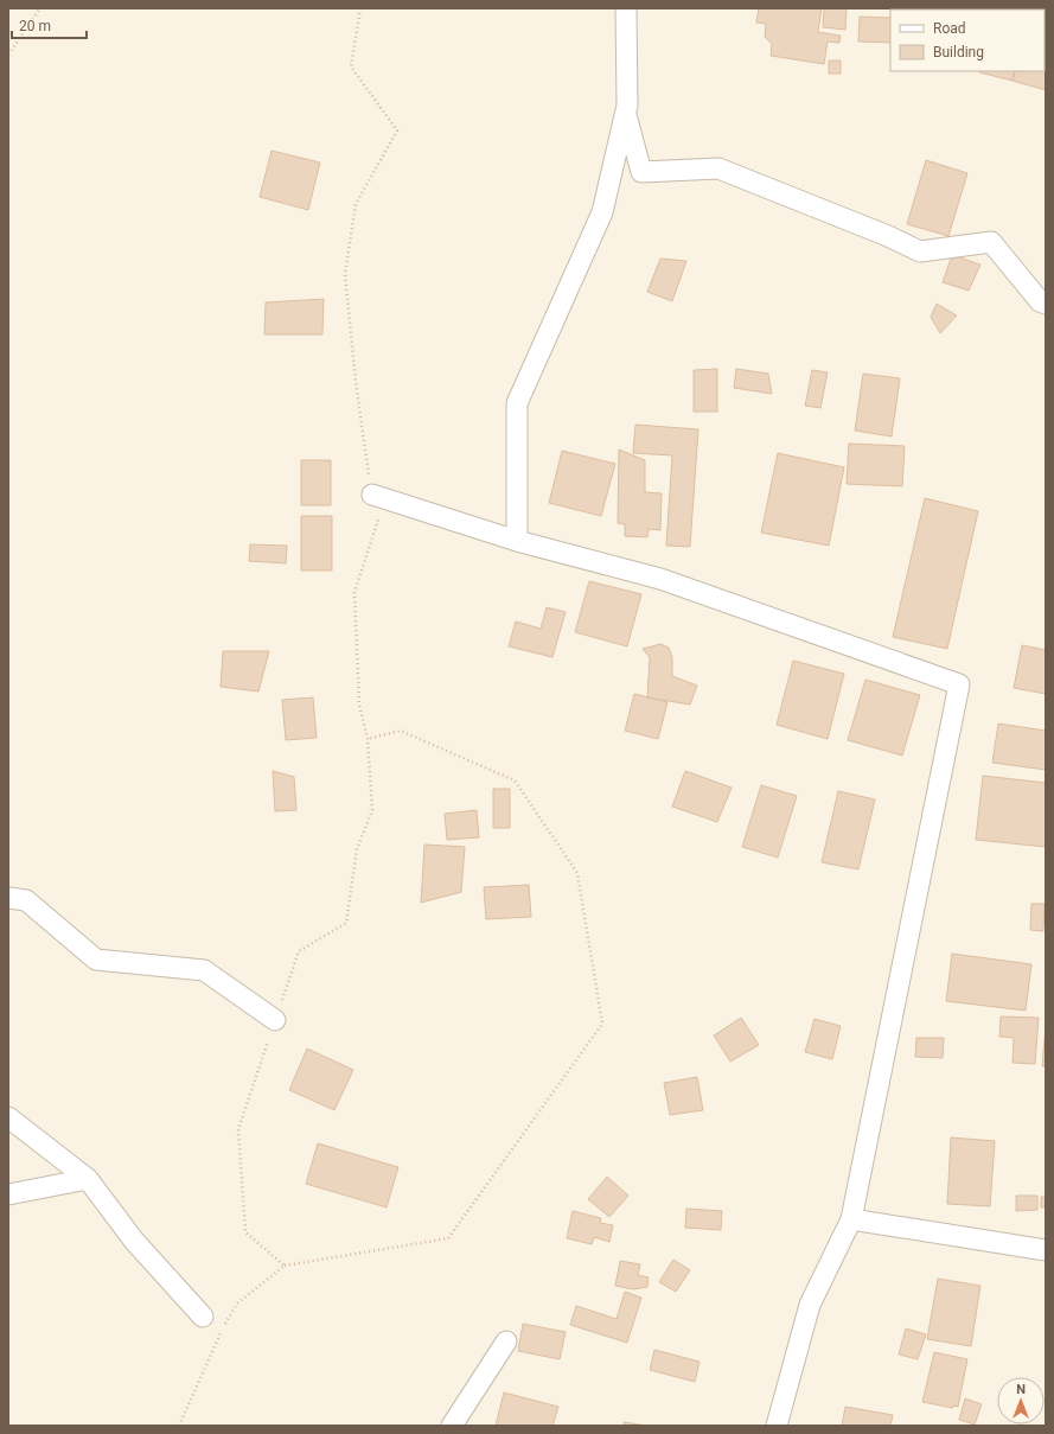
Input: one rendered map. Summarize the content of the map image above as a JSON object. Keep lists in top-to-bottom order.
{
  "legend": ["Road", "Building"],
  "scale_bar": "20 m",
  "north": "top"
}
